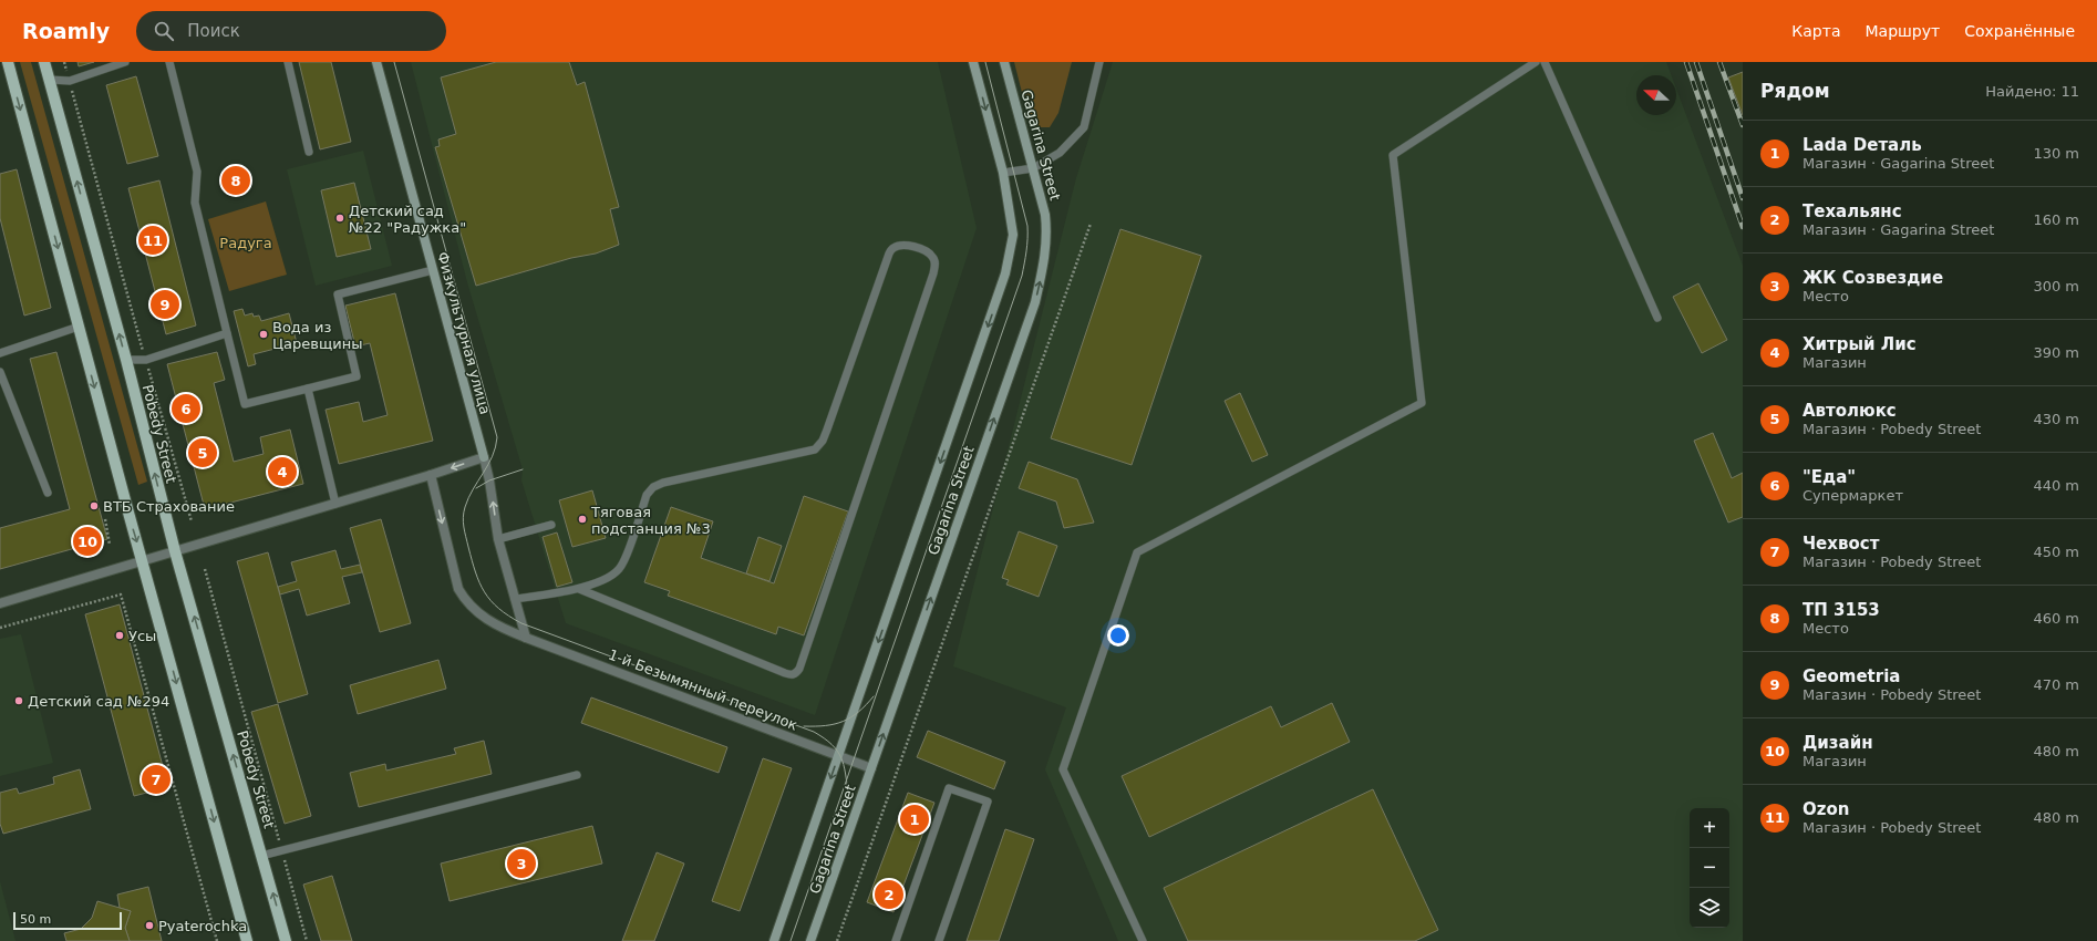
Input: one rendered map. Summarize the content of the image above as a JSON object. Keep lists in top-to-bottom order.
{
  "streets": {
    "main road": ["Gagarina Street", "Физкультурная улица", "Pobedy Street"],
    "street": ["1-й Безымянный переулок"]
  },
  "crossings": [
    ["Gagarina Street", "1-й Безымянный переулок"]
  ],
  "parks": ["Радyга"],
  "places": [
    "Детский сад №22 \"Радужка\"",
    "Вода из Царевщины",
    "ВТБ Страхование",
    "Тяговая подстанция №3",
    "Усы",
    "Детский сад №294",
    "Pyaterochka"
  ],
  "scale_bar": "50 m",
  "north": "left",
  "page": {
    "header": "Roamly",
    "search": "Поиск",
    "nav": ["Карта", "Маршрут", "Сохранённые"],
    "heading": ["Рядом", "Найдено: 11"],
    "list": [
      {
        "mark": "1",
        "name": "Lada Dеталь",
        "note": "Магазин · Gagarina Street",
        "value": "130 m"
      },
      {
        "mark": "2",
        "name": "Техальянс",
        "note": "Магазин · Gagarina Street",
        "value": "160 m"
      },
      {
        "mark": "3",
        "name": "ЖК Созвездие",
        "note": "Место",
        "value": "300 m"
      },
      {
        "mark": "4",
        "name": "Хитрый Лис",
        "note": "Магазин",
        "value": "390 m"
      },
      {
        "mark": "5",
        "name": "Автолюкс",
        "note": "Магазин · Pobedy Street",
        "value": "430 m"
      },
      {
        "mark": "6",
        "name": "\"Еда\"",
        "note": "Супермаркет",
        "value": "440 m"
      },
      {
        "mark": "7",
        "name": "Чехвост",
        "note": "Магазин · Pobedy Street",
        "value": "450 m"
      },
      {
        "mark": "8",
        "name": "ТП 3153",
        "note": "Место",
        "value": "460 m"
      },
      {
        "mark": "9",
        "name": "Geometria",
        "note": "Магазин · Pobedy Street",
        "value": "470 m"
      },
      {
        "mark": "10",
        "name": "Дизайн",
        "note": "Магазин",
        "value": "480 m"
      },
      {
        "mark": "11",
        "name": "Ozon",
        "note": "Магазин · Pobedy Street",
        "value": "480 m"
      }
    ],
    "pins": [
      "8",
      "11",
      "9",
      "6",
      "5",
      "4",
      "10",
      "7",
      "1",
      "3",
      "2"
    ],
    "map_buttons": ["+", "−"],
    "scale": "50 m"
  }
}
